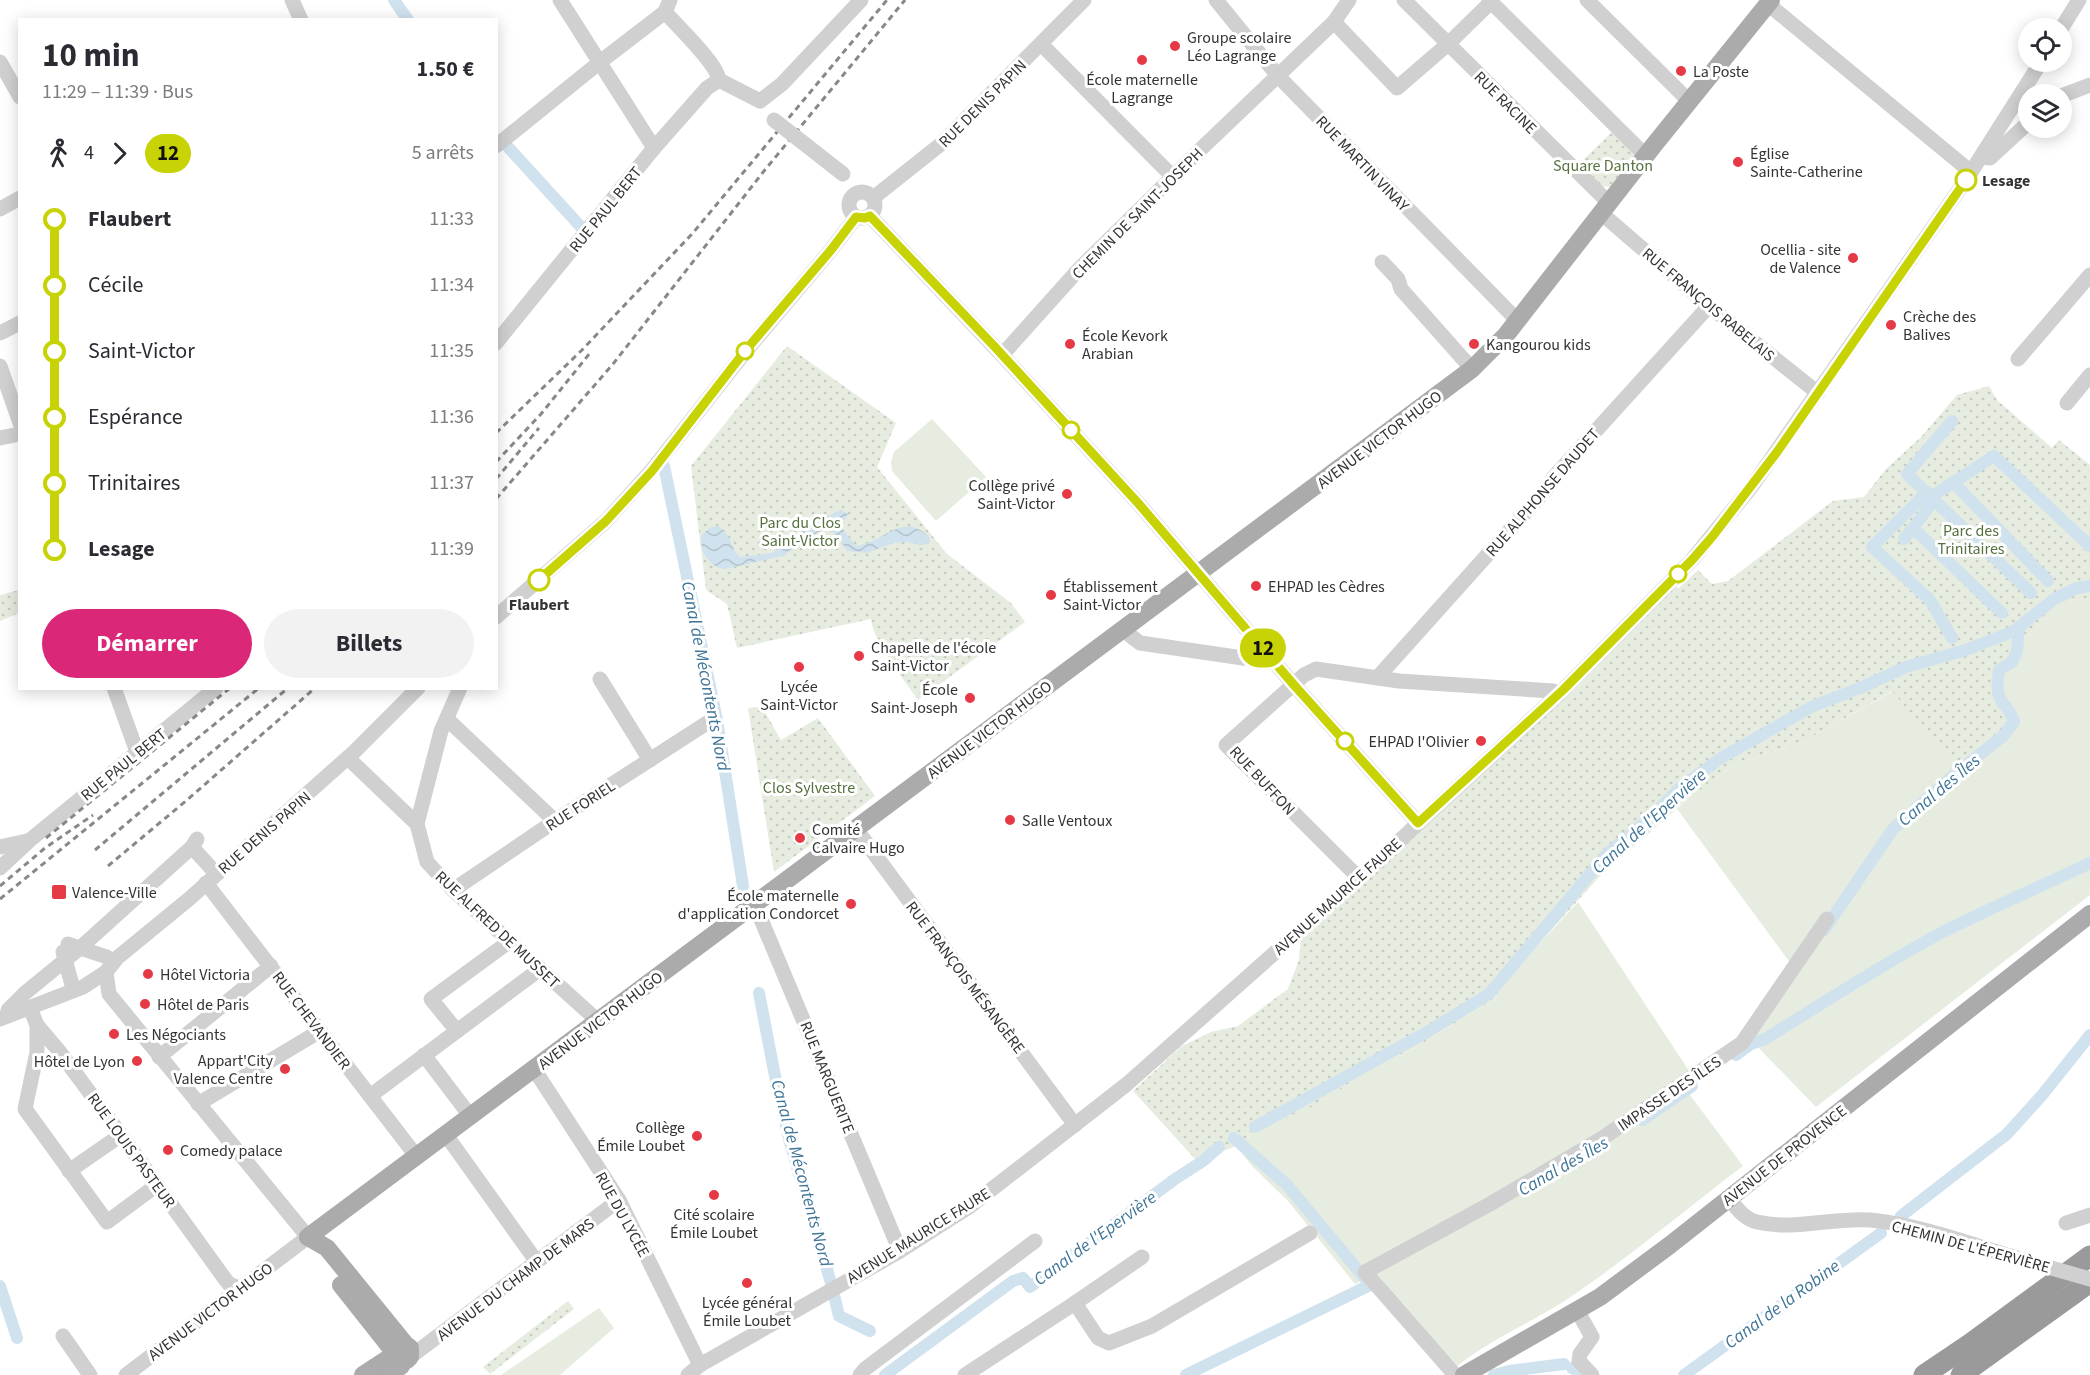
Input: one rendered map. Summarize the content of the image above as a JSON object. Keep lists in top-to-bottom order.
{
  "streets": {
    "main road": ["AVENUE VICTOR HUGO", "AVENUE DE PROVENCE"],
    "street": [
      "RUE RACINE",
      "RUE DENIS PAPIN",
      "RUE MARTIN VINAY",
      "RUE PAUL BERT",
      "CHEMIN DE SAINT-JOSEPH",
      "RUE FRANÇOIS RABELAIS",
      "RUE ALPHONSE DAUDET",
      "RUE BUFFON",
      "RUE FORIEL",
      "AVENUE MAURICE FAURE",
      "RUE ALFRED DE MUSSET",
      "RUE FRANÇOIS MÉSANGÈRE",
      "RUE CHEVANDIER",
      "RUE MARGUERITE",
      "IMPASSE DES ÎLES",
      "RUE LOUIS PASTEUR",
      "RUE DU LYCÉE",
      "CHEMIN DE L'ÉPERVIÈRE",
      "AVENUE DU CHAMP DE MARS"
    ]
  },
  "crossings": [
    ["RUE RACINE", "RUE FRANÇOIS RABELAIS"],
    ["RUE RACINE", "AVENUE VICTOR HUGO"],
    ["RUE DENIS PAPIN", "RUE CHEVANDIER"],
    ["RUE DENIS PAPIN", "RUE LOUIS PASTEUR"],
    ["RUE MARTIN VINAY", "CHEMIN DE SAINT-JOSEPH"],
    ["RUE MARTIN VINAY", "AVENUE VICTOR HUGO"],
    ["RUE FRANÇOIS RABELAIS", "AVENUE VICTOR HUGO"],
    ["RUE FRANÇOIS RABELAIS", "RUE ALPHONSE DAUDET"],
    ["RUE FRANÇOIS RABELAIS", "AVENUE MAURICE FAURE"],
    ["AVENUE VICTOR HUGO", "RUE ALFRED DE MUSSET"],
    ["AVENUE VICTOR HUGO", "RUE FRANÇOIS MÉSANGÈRE"],
    ["AVENUE VICTOR HUGO", "RUE CHEVANDIER"],
    ["AVENUE VICTOR HUGO", "RUE MARGUERITE"],
    ["AVENUE VICTOR HUGO", "RUE LOUIS PASTEUR"],
    ["AVENUE VICTOR HUGO", "RUE DU LYCÉE"],
    ["RUE BUFFON", "AVENUE MAURICE FAURE"],
    ["RUE FORIEL", "RUE ALFRED DE MUSSET"],
    ["AVENUE MAURICE FAURE", "RUE FRANÇOIS MÉSANGÈRE"],
    ["AVENUE MAURICE FAURE", "RUE MARGUERITE"],
    ["AVENUE MAURICE FAURE", "RUE DU LYCÉE"],
    ["AVENUE DE PROVENCE", "CHEMIN DE L'ÉPERVIÈRE"],
    ["RUE DU LYCÉE", "AVENUE DU CHAMP DE MARS"]
  ],
  "water": [
    "Canal de Mécontents Nord",
    "Canal des Îles",
    "Canal de l'Epervière",
    "Canal de la Robine"
  ],
  "parks": [
    "Square Danton",
    "Parc du Clos Saint-Victor",
    "Parc des Trinitaires",
    "Clos Sylvestre"
  ],
  "places": {
    "other": [
      "Groupe scolaire Léo Lagrange",
      "École maternelle Lagrange",
      "La Poste",
      "Église Sainte-Catherine",
      "Lesage",
      "Ocellia - site de Valence",
      "Crèche des Balives",
      "École Kevork Arabian",
      "Kangourou kids",
      "Collège privé Saint-Victor",
      "Flaubert",
      "EHPAD les Cèdres",
      "Établissement Saint-Victor",
      "Chapelle de l'école Saint-Victor",
      "Lycée Saint-Victor",
      "École Saint-Joseph",
      "EHPAD l'Olivier",
      "Salle Ventoux",
      "Comité Calvaire Hugo",
      "École maternelle d'application Condorcet",
      "Hôtel Victoria",
      "Hôtel de Paris",
      "Les Négociants",
      "Hôtel de Lyon",
      "Appart'City Valence Centre",
      "Collège Émile Loubet",
      "Comedy palace",
      "Cité scolaire Émile Loubet",
      "Lycée général Émile Loubet"
    ],
    "transit": ["Valence-Ville"]
  },
  "lines": ["bus line 12"],
  "page": {
    "on_map": "12",
    "heading": ["10 min", "11:29 – 11:39 · Bus", "1.50 €"],
    "legs": ["4", "12", "5 arrêts"],
    "list": [
      {
        "name": "Flaubert",
        "value": "11:33"
      },
      {
        "name": "Cécile",
        "value": "11:34"
      },
      {
        "name": "Saint-Victor",
        "value": "11:35"
      },
      {
        "name": "Espérance",
        "value": "11:36"
      },
      {
        "name": "Trinitaires",
        "value": "11:37"
      },
      {
        "name": "Lesage",
        "value": "11:39"
      }
    ],
    "buttons": ["Démarrer", "Billets"]
  }
}
